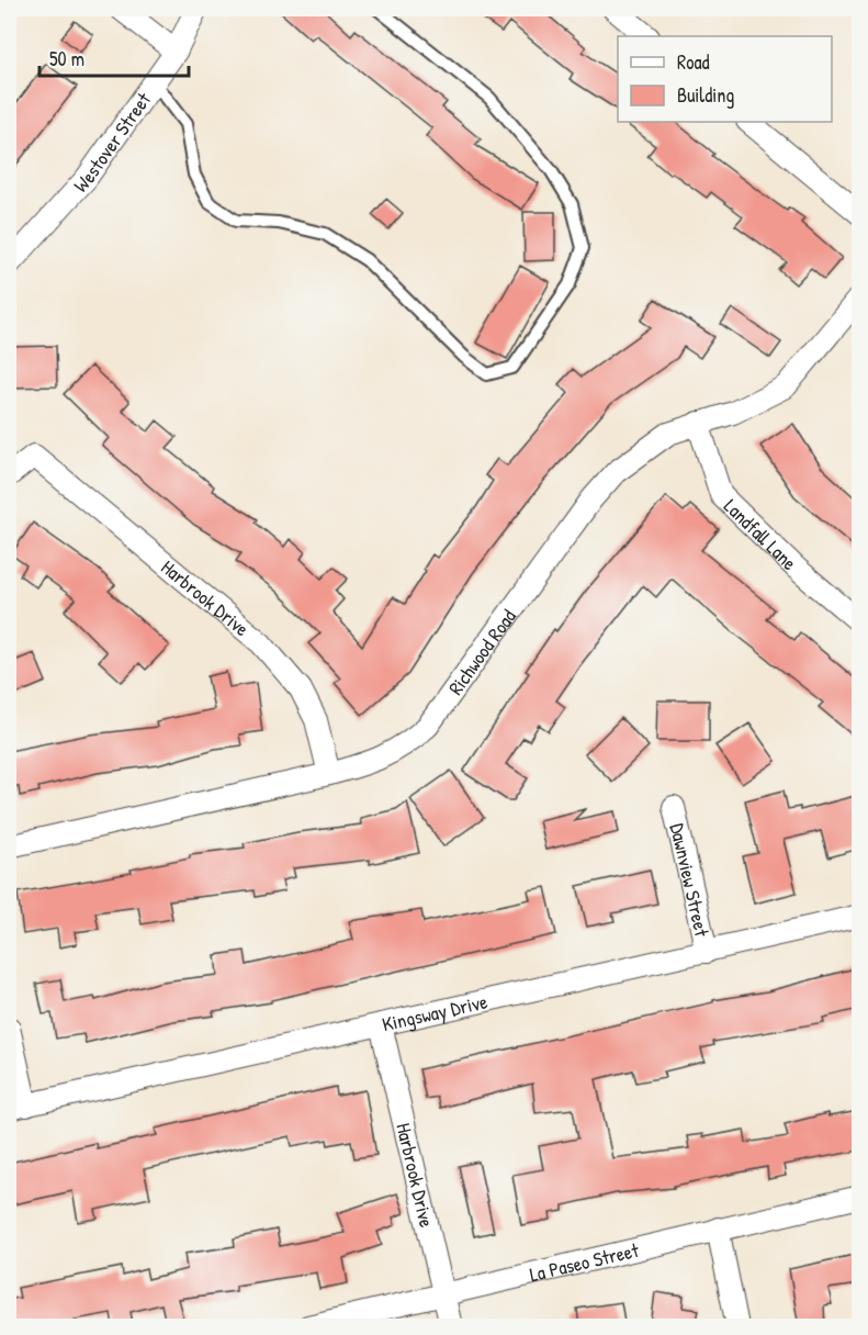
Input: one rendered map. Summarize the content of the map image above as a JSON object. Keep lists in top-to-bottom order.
{
  "streets": {
    "street": [
      "Westover Street",
      "Landfall Lane",
      "Harbrook Drive",
      "Richwood Road",
      "Dawnview Street",
      "Kingsway Drive",
      "La Paseo Street"
    ]
  },
  "crossings": [
    ["Landfall Lane", "Richwood Road"],
    ["Harbrook Drive", "Richwood Road"],
    ["Harbrook Drive", "Kingsway Drive"],
    ["Harbrook Drive", "La Paseo Street"],
    ["Dawnview Street", "Kingsway Drive"]
  ],
  "legend": ["Road", "Building"],
  "scale_bar": "50 m"
}
